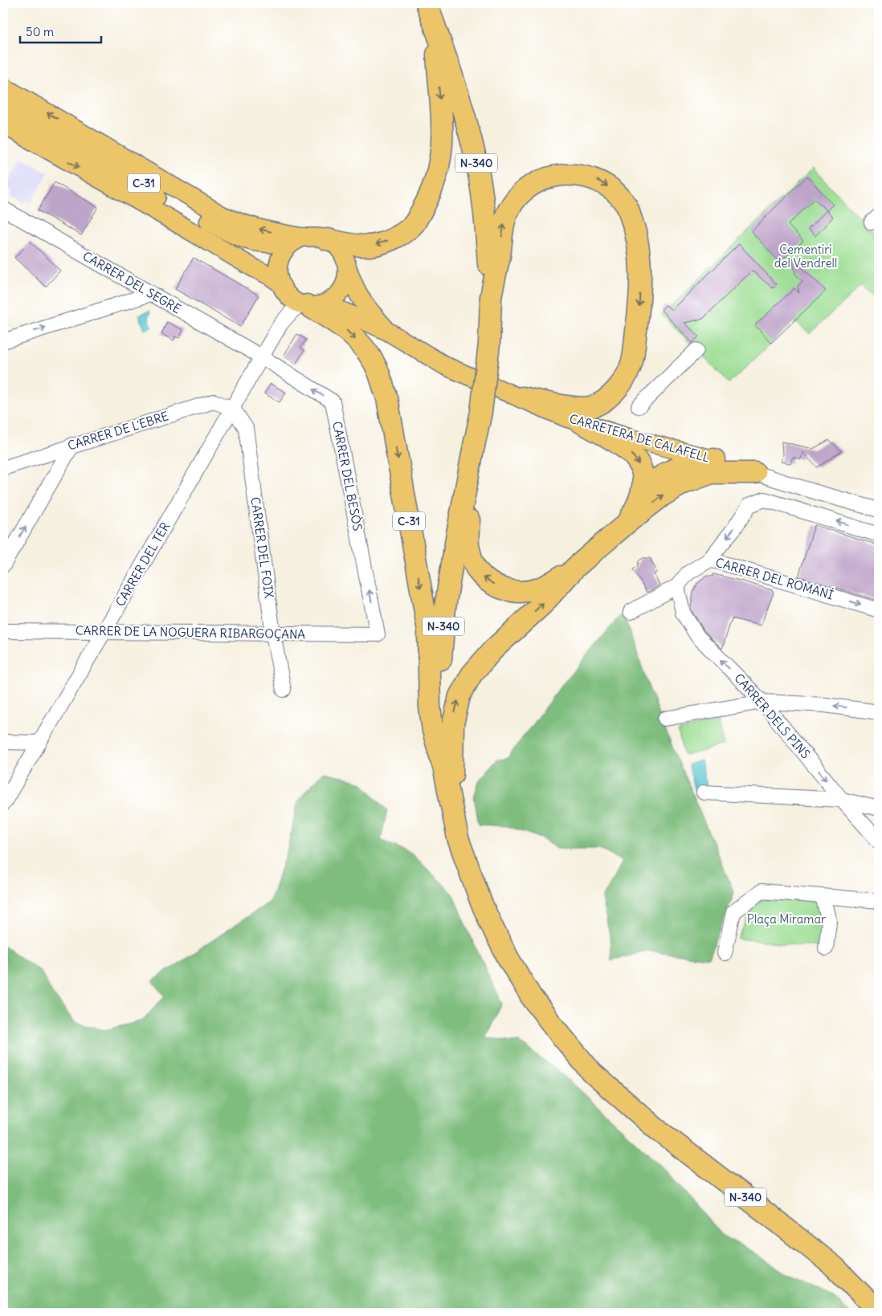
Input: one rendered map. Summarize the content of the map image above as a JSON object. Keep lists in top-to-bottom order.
{
  "streets": {
    "highway": ["N-340", "C-31"],
    "main road": ["CARRETERA DE CALAFELL"],
    "street": [
      "CARRER DEL SEGRE",
      "CARRER DE L'EBRE",
      "CARRER DEL BESÒS",
      "CARRER DEL FOIX",
      "CARRER DEL TER",
      "CARRER DEL ROMANÍ",
      "CARRER DE LA NOGUERA RIBARGOÇANA",
      "CARRER DELS PINS"
    ]
  },
  "crossings": [
    ["N-340", "C-31"],
    ["C-31", "CARRETERA DE CALAFELL"],
    ["C-31", "CARRER DEL TER"],
    ["CARRER DEL SEGRE", "CARRER DEL BESÒS"],
    ["CARRER DEL SEGRE", "CARRER DEL TER"],
    ["CARRER DE L'EBRE", "CARRER DEL FOIX"],
    ["CARRER DE L'EBRE", "CARRER DEL TER"],
    ["CARRETERA DE CALAFELL", "CARRER DEL TER"],
    ["CARRER DEL BESÒS", "CARRER DEL TER"],
    ["CARRER DEL BESÒS", "CARRER DE LA NOGUERA RIBARGOÇANA"],
    ["CARRER DEL FOIX", "CARRER DEL TER"],
    ["CARRER DEL FOIX", "CARRER DE LA NOGUERA RIBARGOÇANA"],
    ["CARRER DEL TER", "CARRER DE LA NOGUERA RIBARGOÇANA"],
    ["CARRER DEL ROMANÍ", "CARRER DELS PINS"]
  ],
  "one_way": ["CARRER DEL BESÒS"],
  "parks": ["Cementiri del Vendrell", "Plaça Miramar"],
  "scale_bar": "50 m"
}
